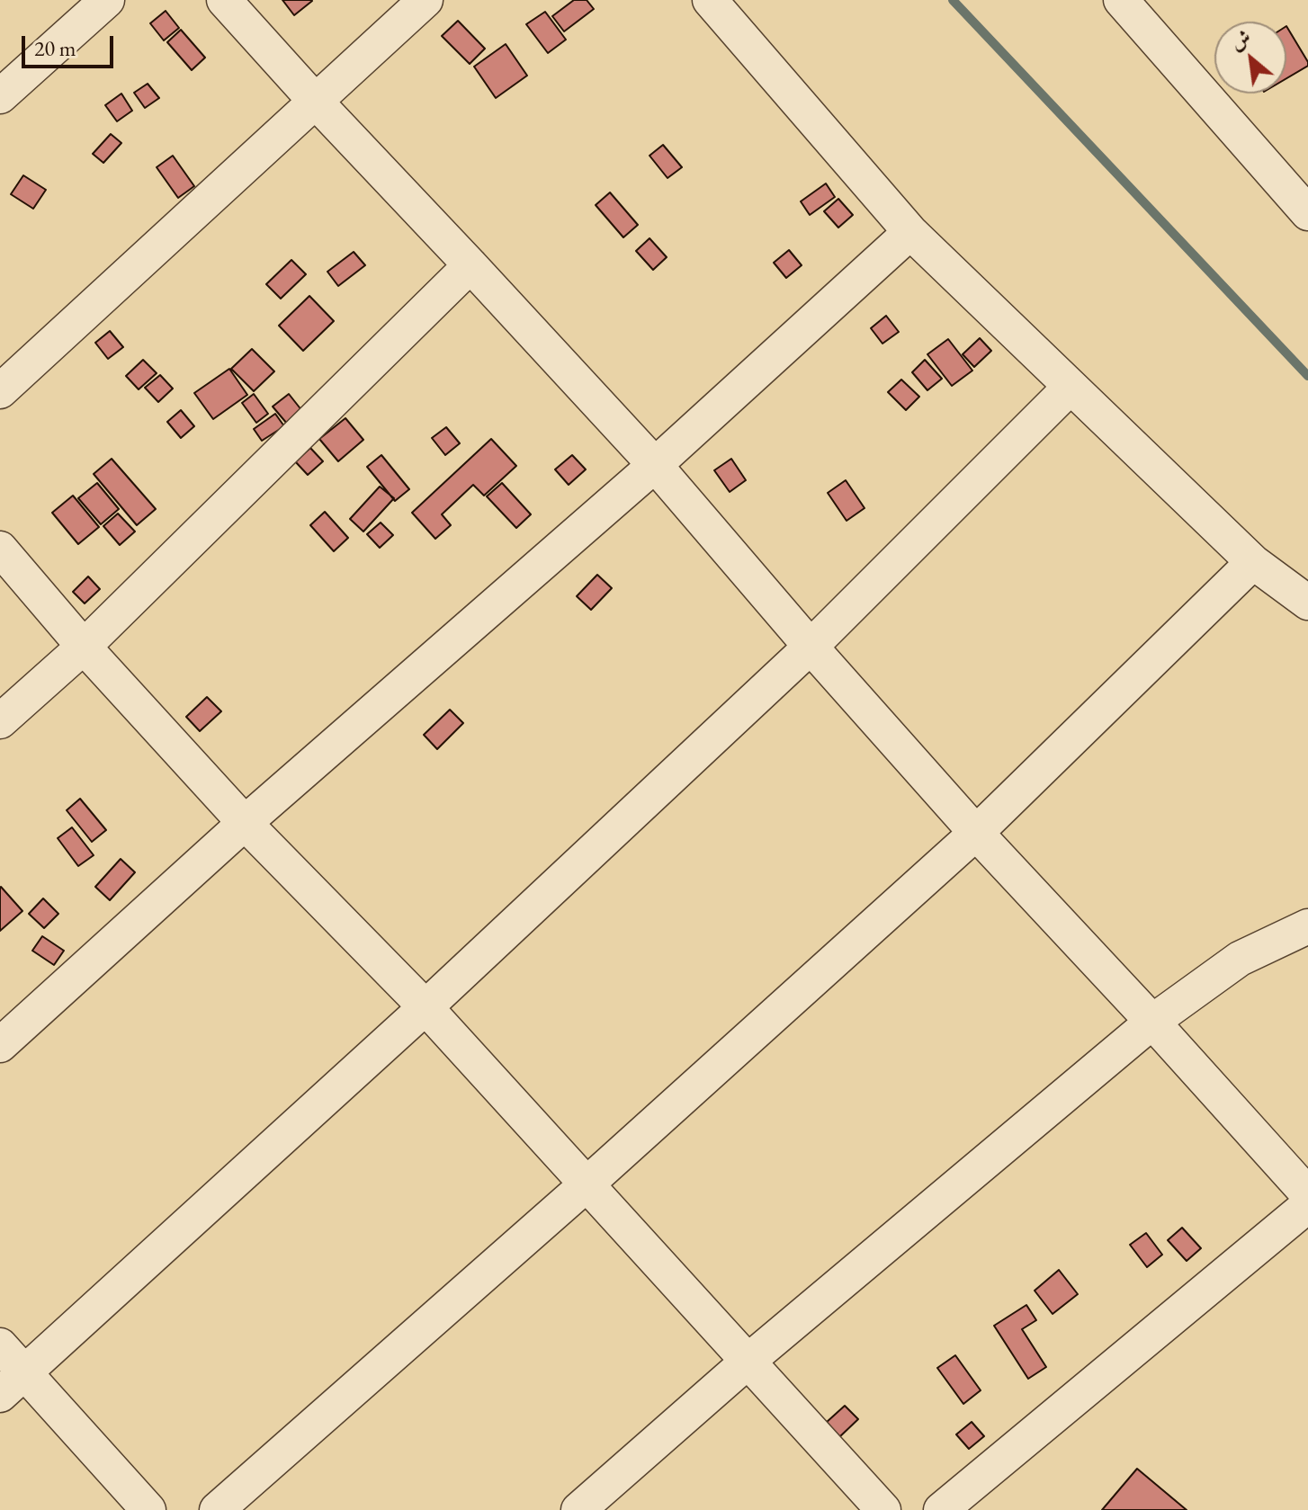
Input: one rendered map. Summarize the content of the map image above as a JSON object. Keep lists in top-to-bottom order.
{
  "scale_bar": "20 m",
  "north": "top left"
}
